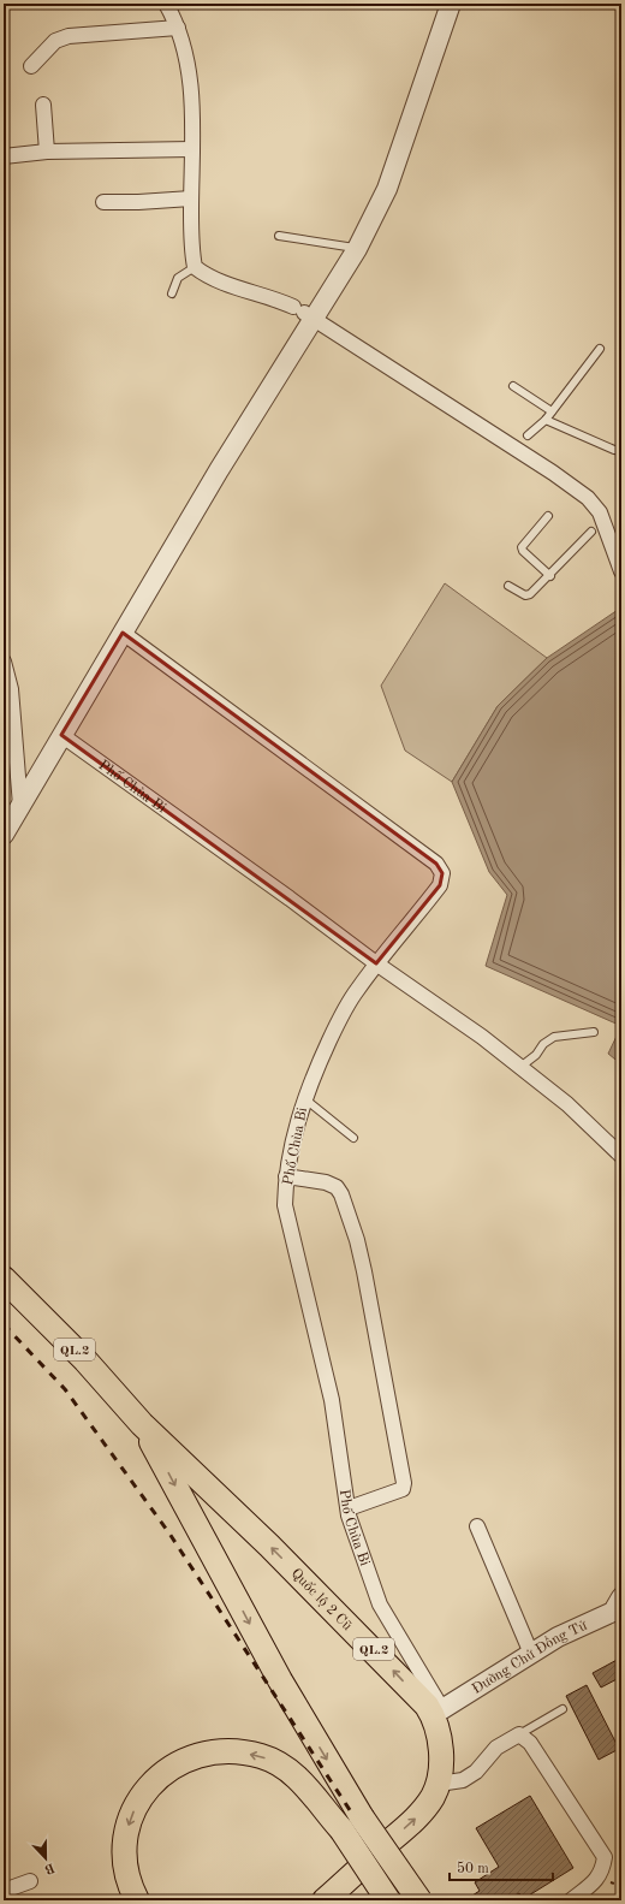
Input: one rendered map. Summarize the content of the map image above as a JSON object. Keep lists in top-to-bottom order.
{
  "streets": {
    "main road": ["QL.2", "Quốc lộ 2 Cũ"],
    "street": ["Phố Chùa Bi", "Đường Chử Đồng Tử"]
  },
  "crossings": [
    ["Phố Chùa Bi", "Quốc lộ 2 Cũ"],
    ["Phố Chùa Bi", "Đường Chử Đồng Tử"],
    ["Quốc lộ 2 Cũ", "Đường Chử Đồng Tử"]
  ],
  "scale_bar": "50 m",
  "north": "bottom"
}
